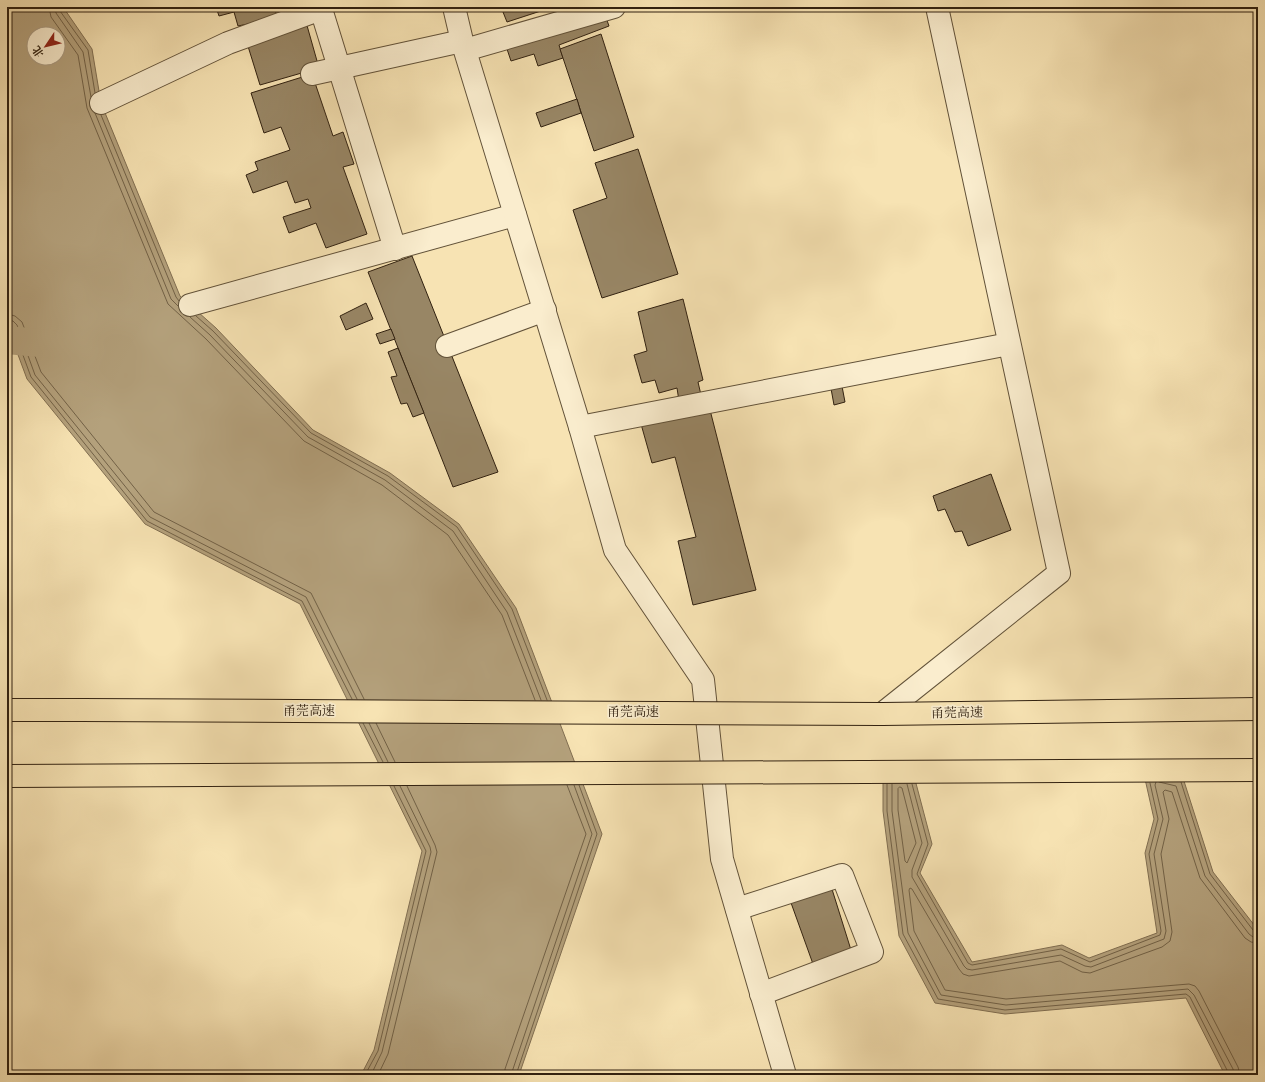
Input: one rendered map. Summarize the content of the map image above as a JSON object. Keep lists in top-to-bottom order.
{
  "streets": {
    "highway": ["甬莞高速"]
  },
  "north": "bottom left"
}
